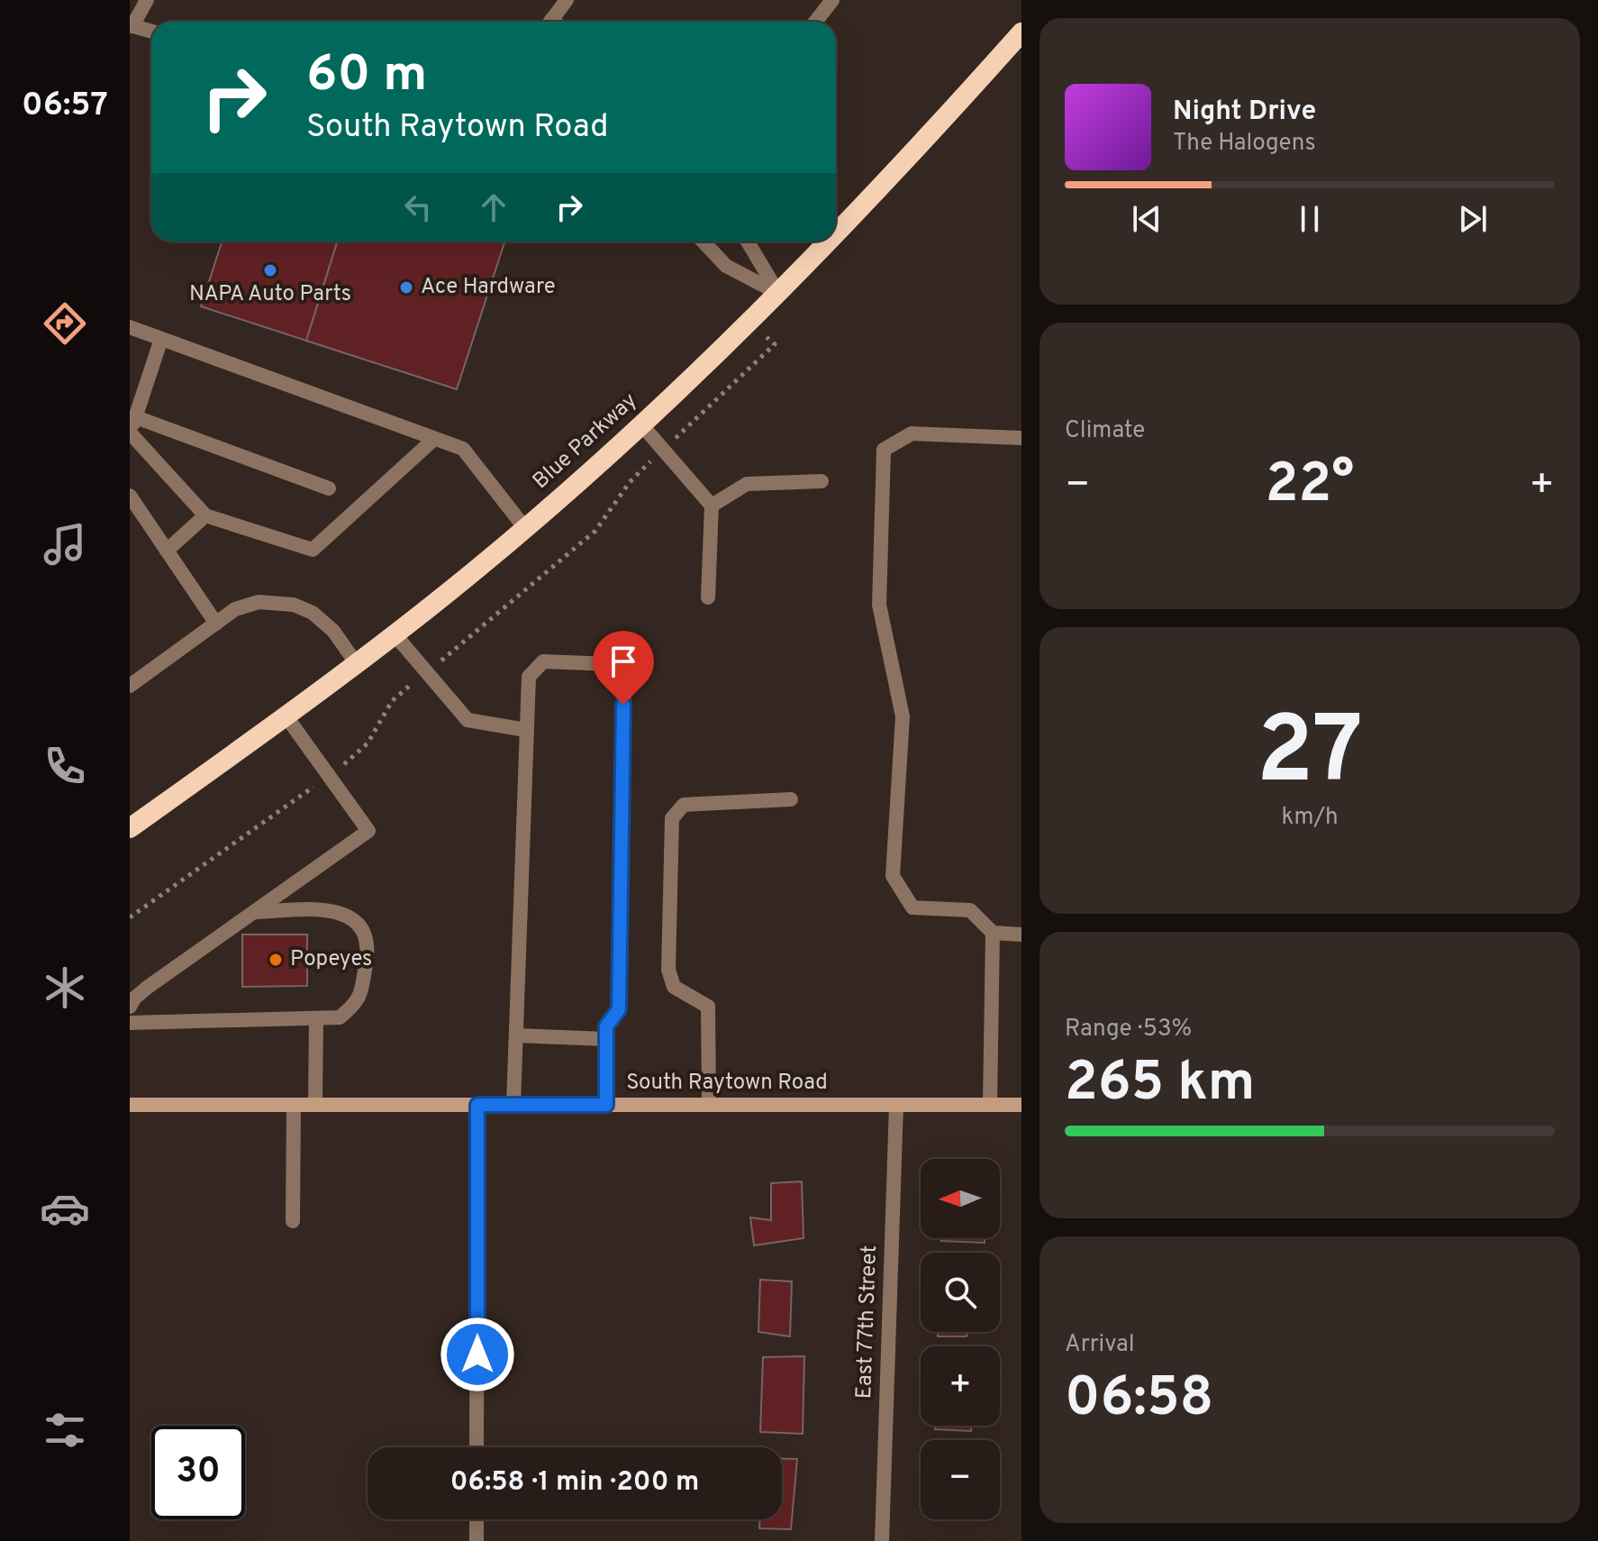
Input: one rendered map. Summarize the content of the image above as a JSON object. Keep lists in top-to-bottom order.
{
  "streets": {
    "highway": ["Blue Parkway"],
    "main road": ["South Raytown Road"],
    "street": ["East 77th Street"]
  },
  "crossings": [
    ["South Raytown Road", "East 77th Street"]
  ],
  "places": ["NAPA Auto Parts", "Ace Hardware", "Popeyes"],
  "north": "left",
  "page": {
    "tabs": "06:57",
    "turn": ["60 m", "South Raytown Road"],
    "song": ["Night Drive", "The Halogens"],
    "tile": [
      "Climate",
      ["27", "km/h"],
      ["Range · 53%", "265 km"],
      ["Arrival", "06:58"]
    ],
    "heat": ["−", "22°", "+"],
    "map_buttons": ["+", "−"],
    "limit": "30",
    "trip": "06:58 · 1 min · 200 m"
  }
}
